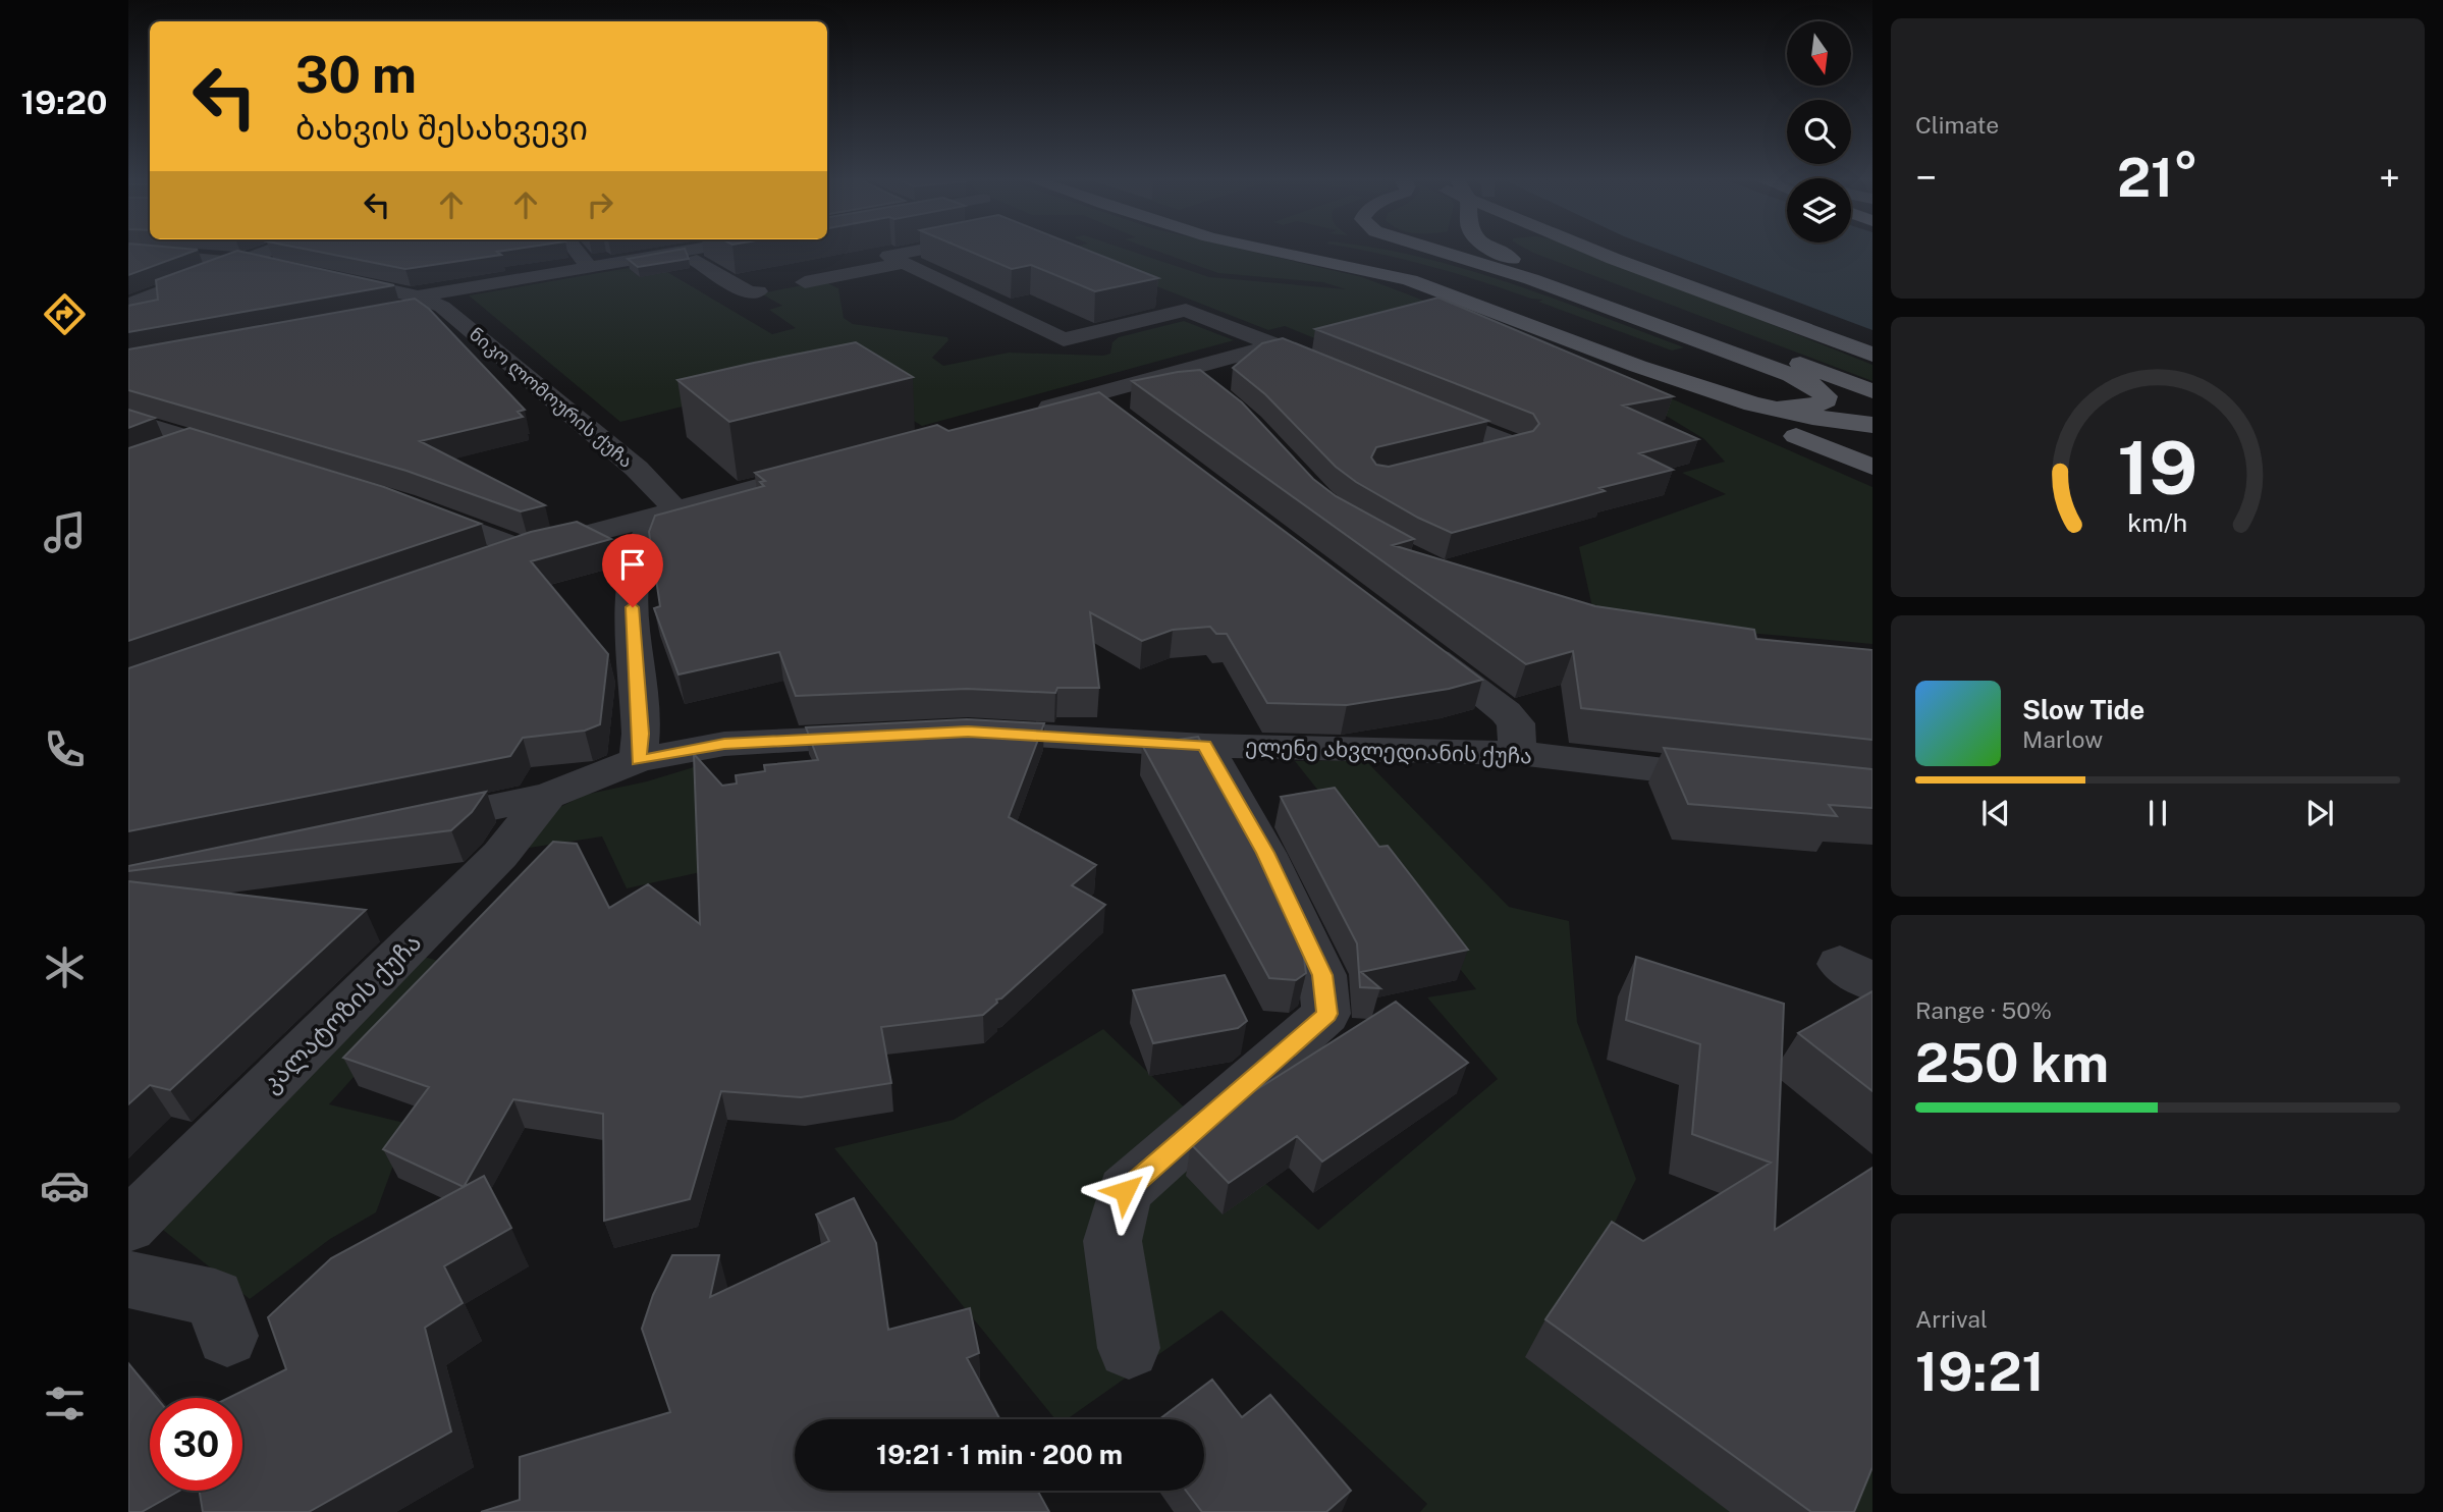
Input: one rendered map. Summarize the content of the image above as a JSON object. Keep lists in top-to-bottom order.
{
  "streets": {
    "street": ["ნიკო ლომოურის ქუჩა", "ელენე ახვლედიანის ქუჩა", "კალატოზის ქუჩა"]
  },
  "north": "bottom",
  "page": {
    "tabs": "19:20",
    "tile": [
      "Climate",
      ["Range · 50%", "250 km"],
      ["Arrival", "19:21"]
    ],
    "turn": ["30 m", "ბახვის შესახვევი"],
    "heat": ["−", "21°", "+"],
    "song": ["Slow Tide", "Marlow"],
    "limit": "30",
    "trip": "19:21 · 1 min · 200 m",
    "gauge": ["19", "km/h"]
  }
}
